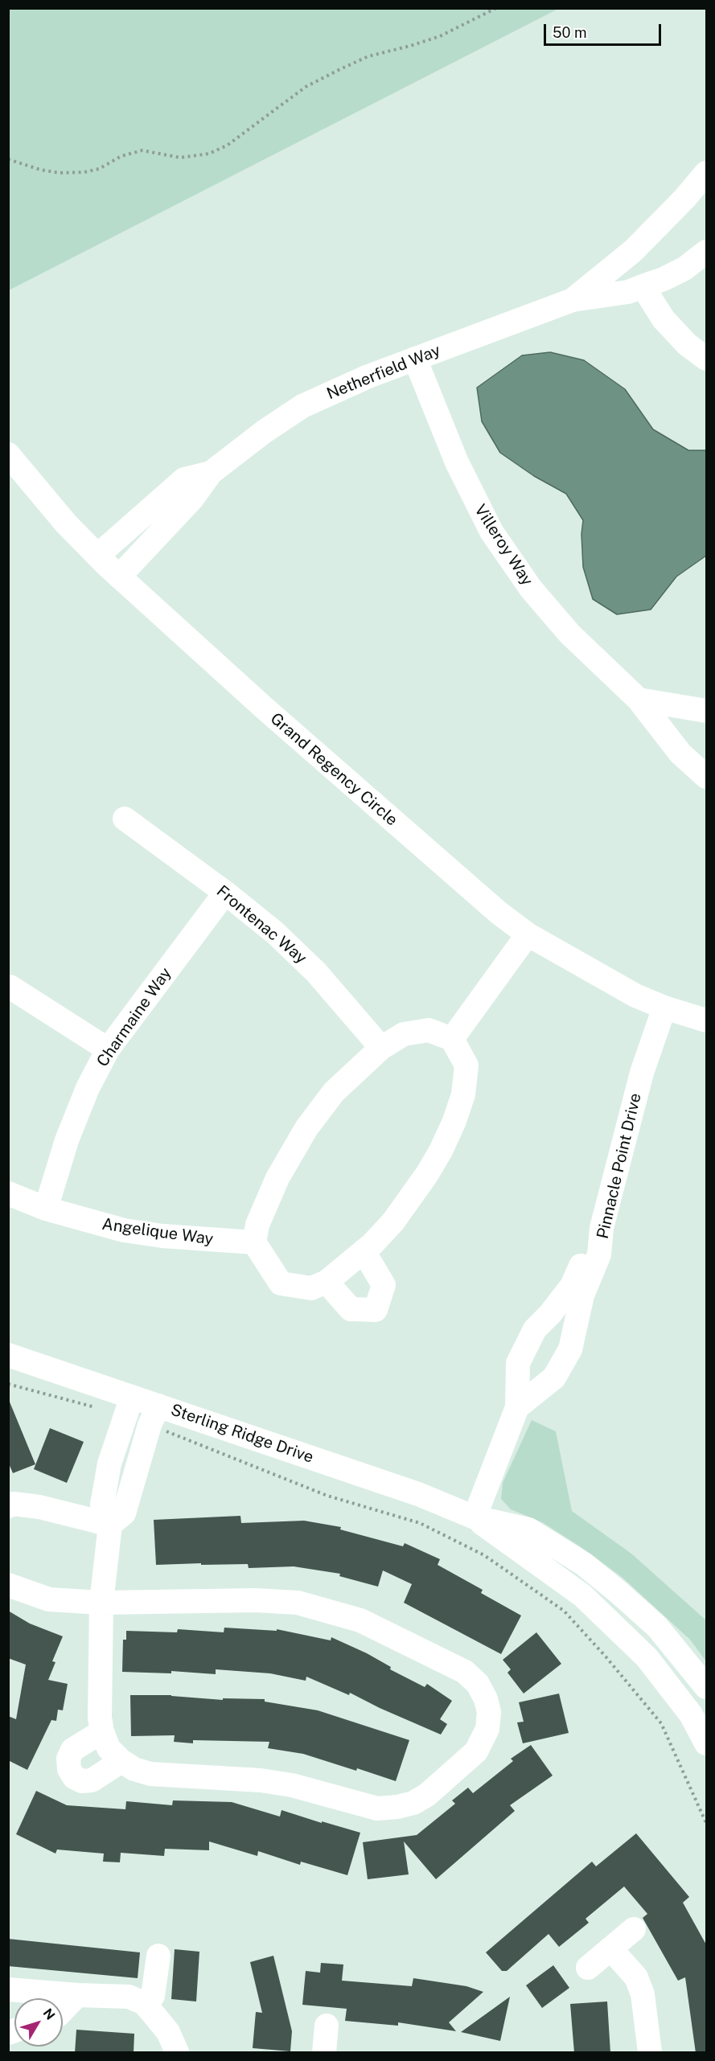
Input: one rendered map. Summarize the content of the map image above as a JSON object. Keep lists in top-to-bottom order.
{
  "streets": {
    "street": [
      "Netherfield Way",
      "Villeroy Way",
      "Grand Regency Circle",
      "Frontenac Way",
      "Charmaine Way",
      "Pinnacle Point Drive",
      "Angelique Way",
      "Sterling Ridge Drive"
    ]
  },
  "crossings": [
    ["Netherfield Way", "Villeroy Way"],
    ["Netherfield Way", "Grand Regency Circle"],
    ["Grand Regency Circle", "Pinnacle Point Drive"],
    ["Frontenac Way", "Charmaine Way"],
    ["Charmaine Way", "Angelique Way"]
  ],
  "scale_bar": "50 m",
  "north": "top right"
}
